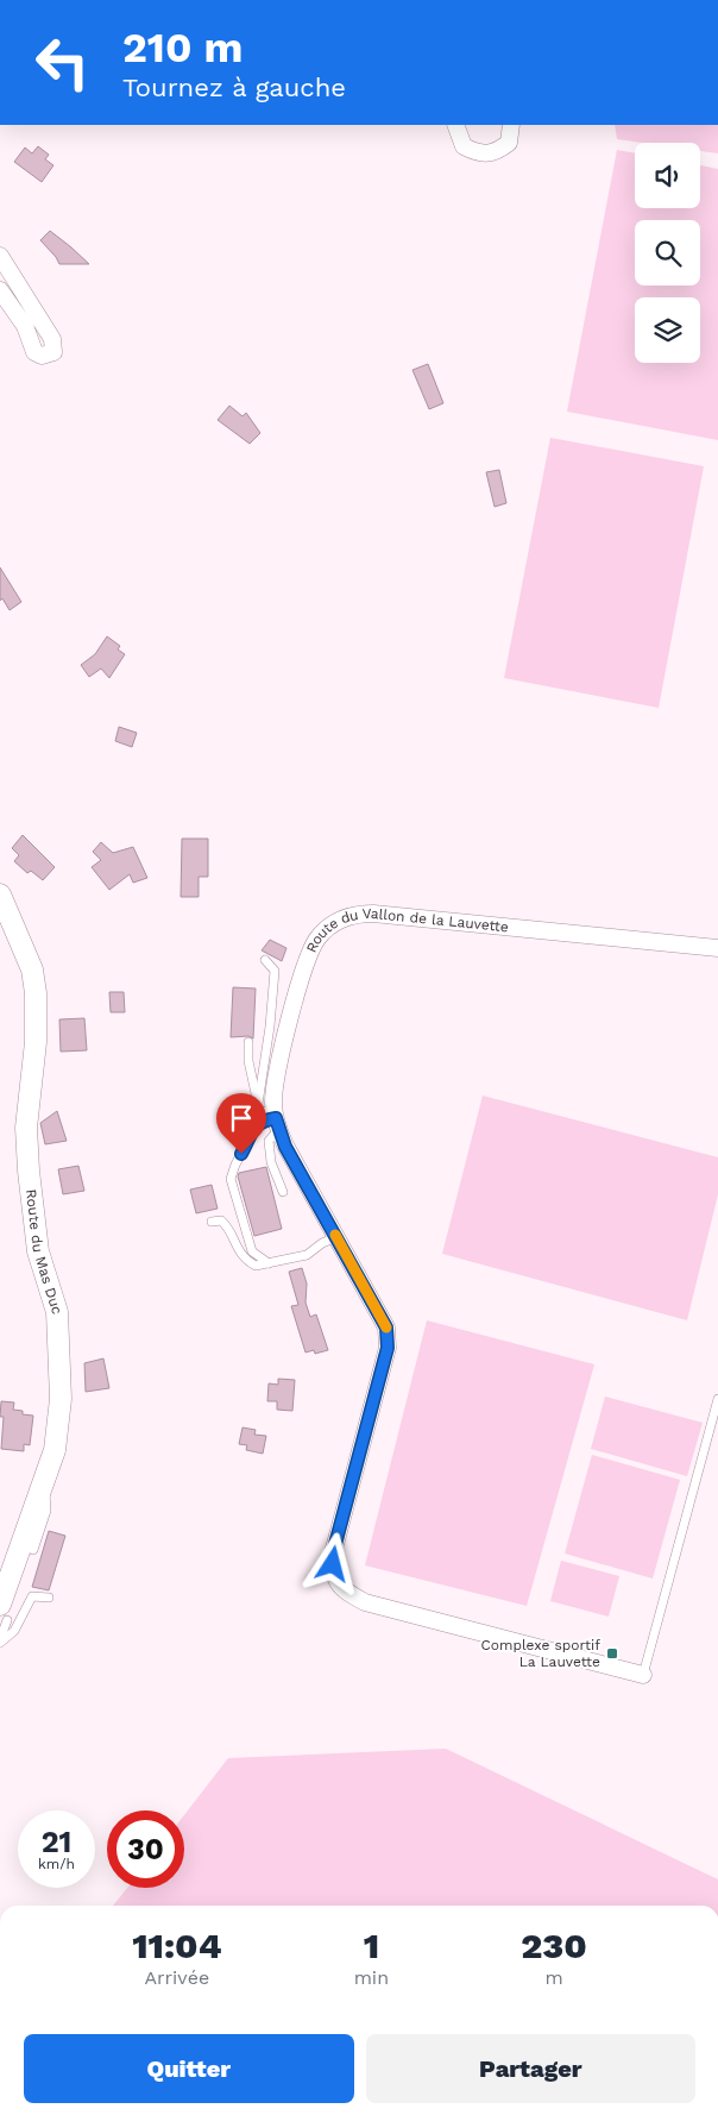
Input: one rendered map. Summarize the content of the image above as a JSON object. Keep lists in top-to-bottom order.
{
  "streets": {
    "street": ["Route du Vallon de la Lauvette", "Route du Mas Duc"]
  },
  "places": {
    "transit": ["Complexe sportif La Lauvette"]
  },
  "page": {
    "turn": ["210 m", "Tournez à gauche"],
    "speed": "21 km/h",
    "limit": "30",
    "eta": [
      "11:04",
      "Arrivée",
      "1",
      "min",
      "230",
      "m"
    ],
    "buttons": ["Quitter", "Partager"]
  }
}
